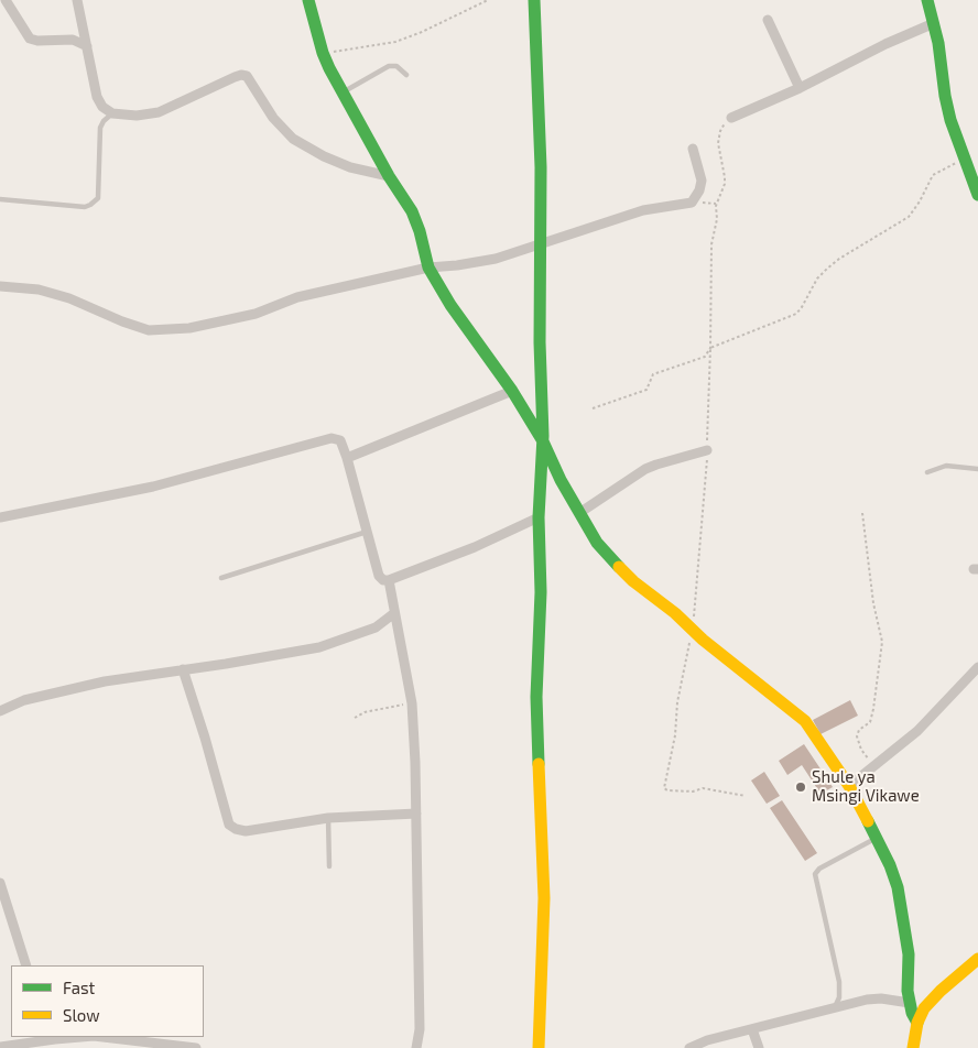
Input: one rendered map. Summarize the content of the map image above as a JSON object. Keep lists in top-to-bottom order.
{
  "places": ["Shule ya Msingi Vikawe"],
  "legend": ["Fast", "Slow"]
}
